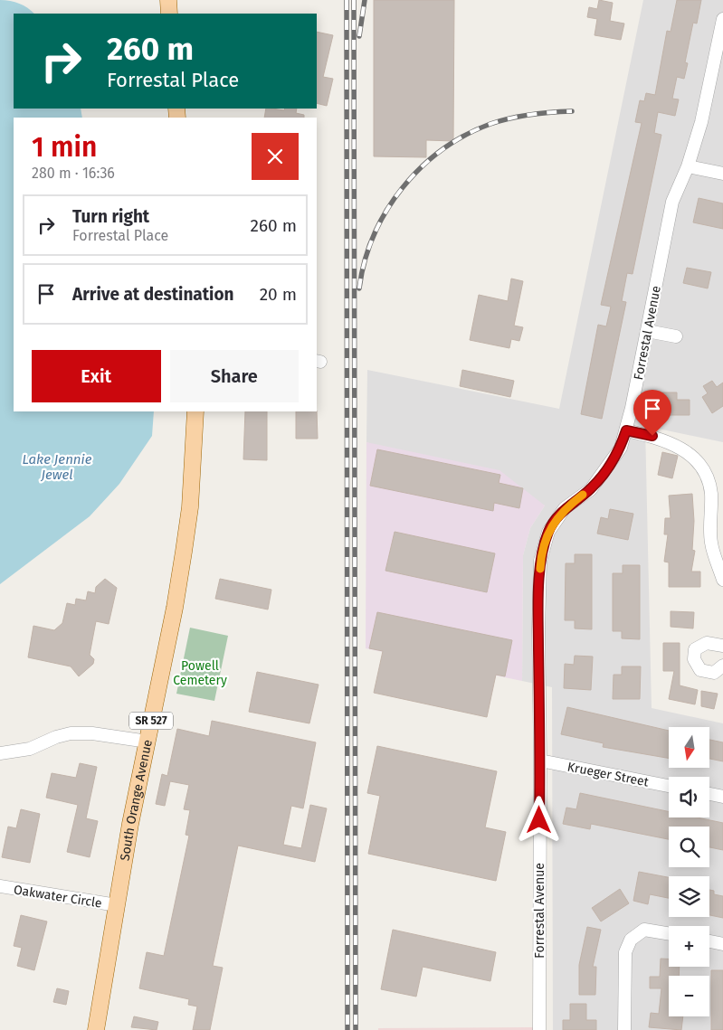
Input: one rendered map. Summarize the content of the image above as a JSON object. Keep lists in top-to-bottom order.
{
  "streets": {
    "main road": ["SR 527", "South Orange Avenue"],
    "street": ["Forrestal Avenue", "Krueger Street", "Oakwater Circle"]
  },
  "crossings": [
    ["Forrestal Avenue", "Krueger Street"],
    ["South Orange Avenue", "Oakwater Circle"]
  ],
  "water": ["Lake Jennie Jewel"],
  "parks": ["Powell Cemetery"],
  "north": "bottom",
  "page": {
    "turn": ["260 m", "Forrestal Place"],
    "heading": ["1 min", "280 m · 16:36"],
    "list": [
      {
        "name": "Turn right",
        "note": "Forrestal Place",
        "value": "260 m"
      },
      {
        "name": "Arrive at destination",
        "value": "20 m"
      }
    ],
    "buttons": ["Exit", "Share"],
    "map_buttons": ["+", "−"]
  }
}
